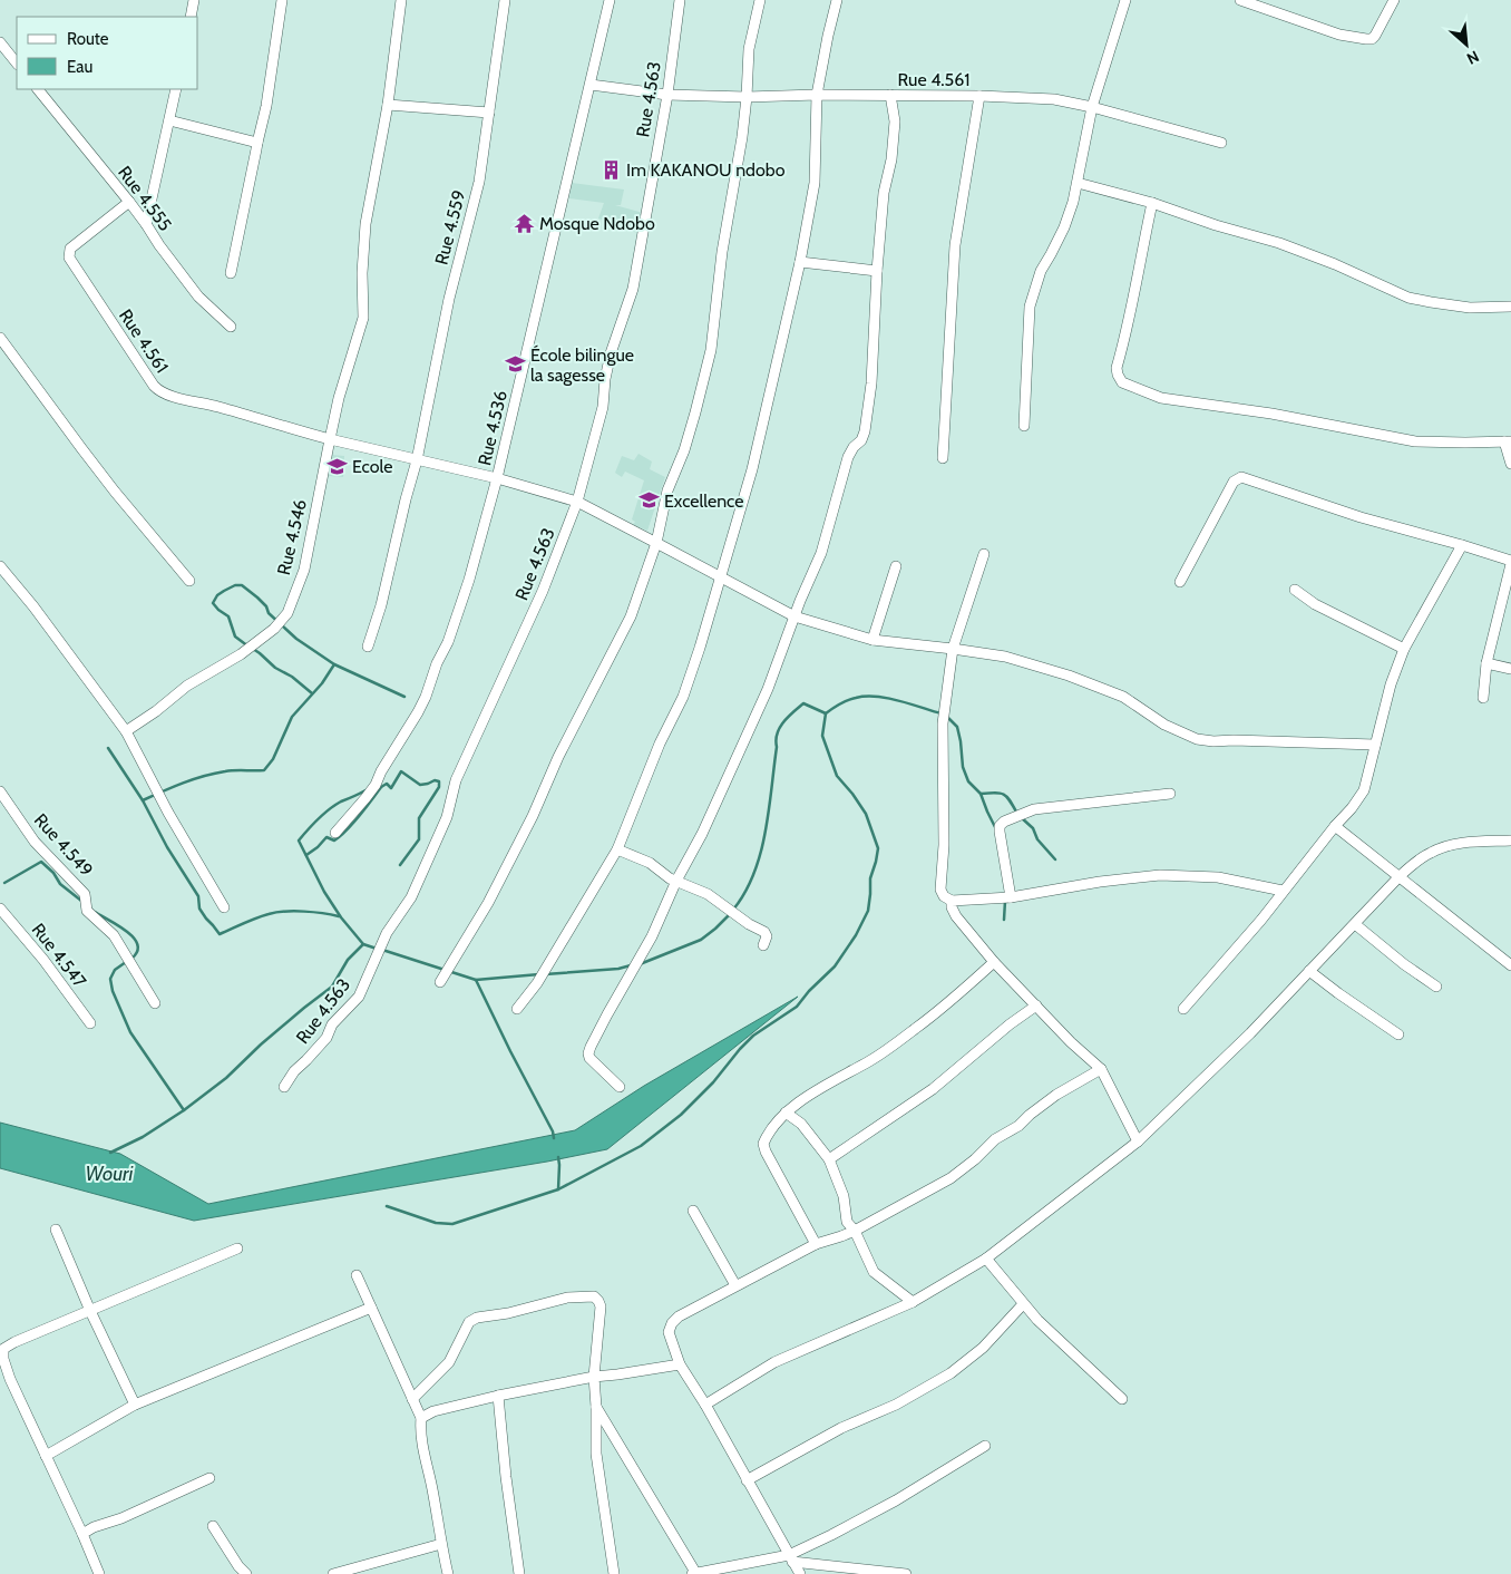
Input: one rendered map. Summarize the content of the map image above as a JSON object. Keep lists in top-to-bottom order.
{
  "streets": {
    "street": [
      "Rue 4.561",
      "Rue 4.563",
      "Rue 4.555",
      "Rue 4.559",
      "Rue 4.536",
      "Rue 4.546",
      "Rue 4.549",
      "Rue 4.547"
    ]
  },
  "crossings": [
    ["Rue 4.561", "Rue 4.563"],
    ["Rue 4.561", "Rue 4.555"],
    ["Rue 4.561", "Rue 4.536"],
    ["Rue 4.561", "Rue 4.546"]
  ],
  "water": ["Wouri"],
  "places": {
    "building": ["Im KAKANOU ndobo"],
    "temple": ["Mosque Ndobo"],
    "school or university": ["École bilingue la sagesse", "Ecole", "Excellence"]
  },
  "legend": ["Route", "Eau"],
  "north": "bottom right"
}
